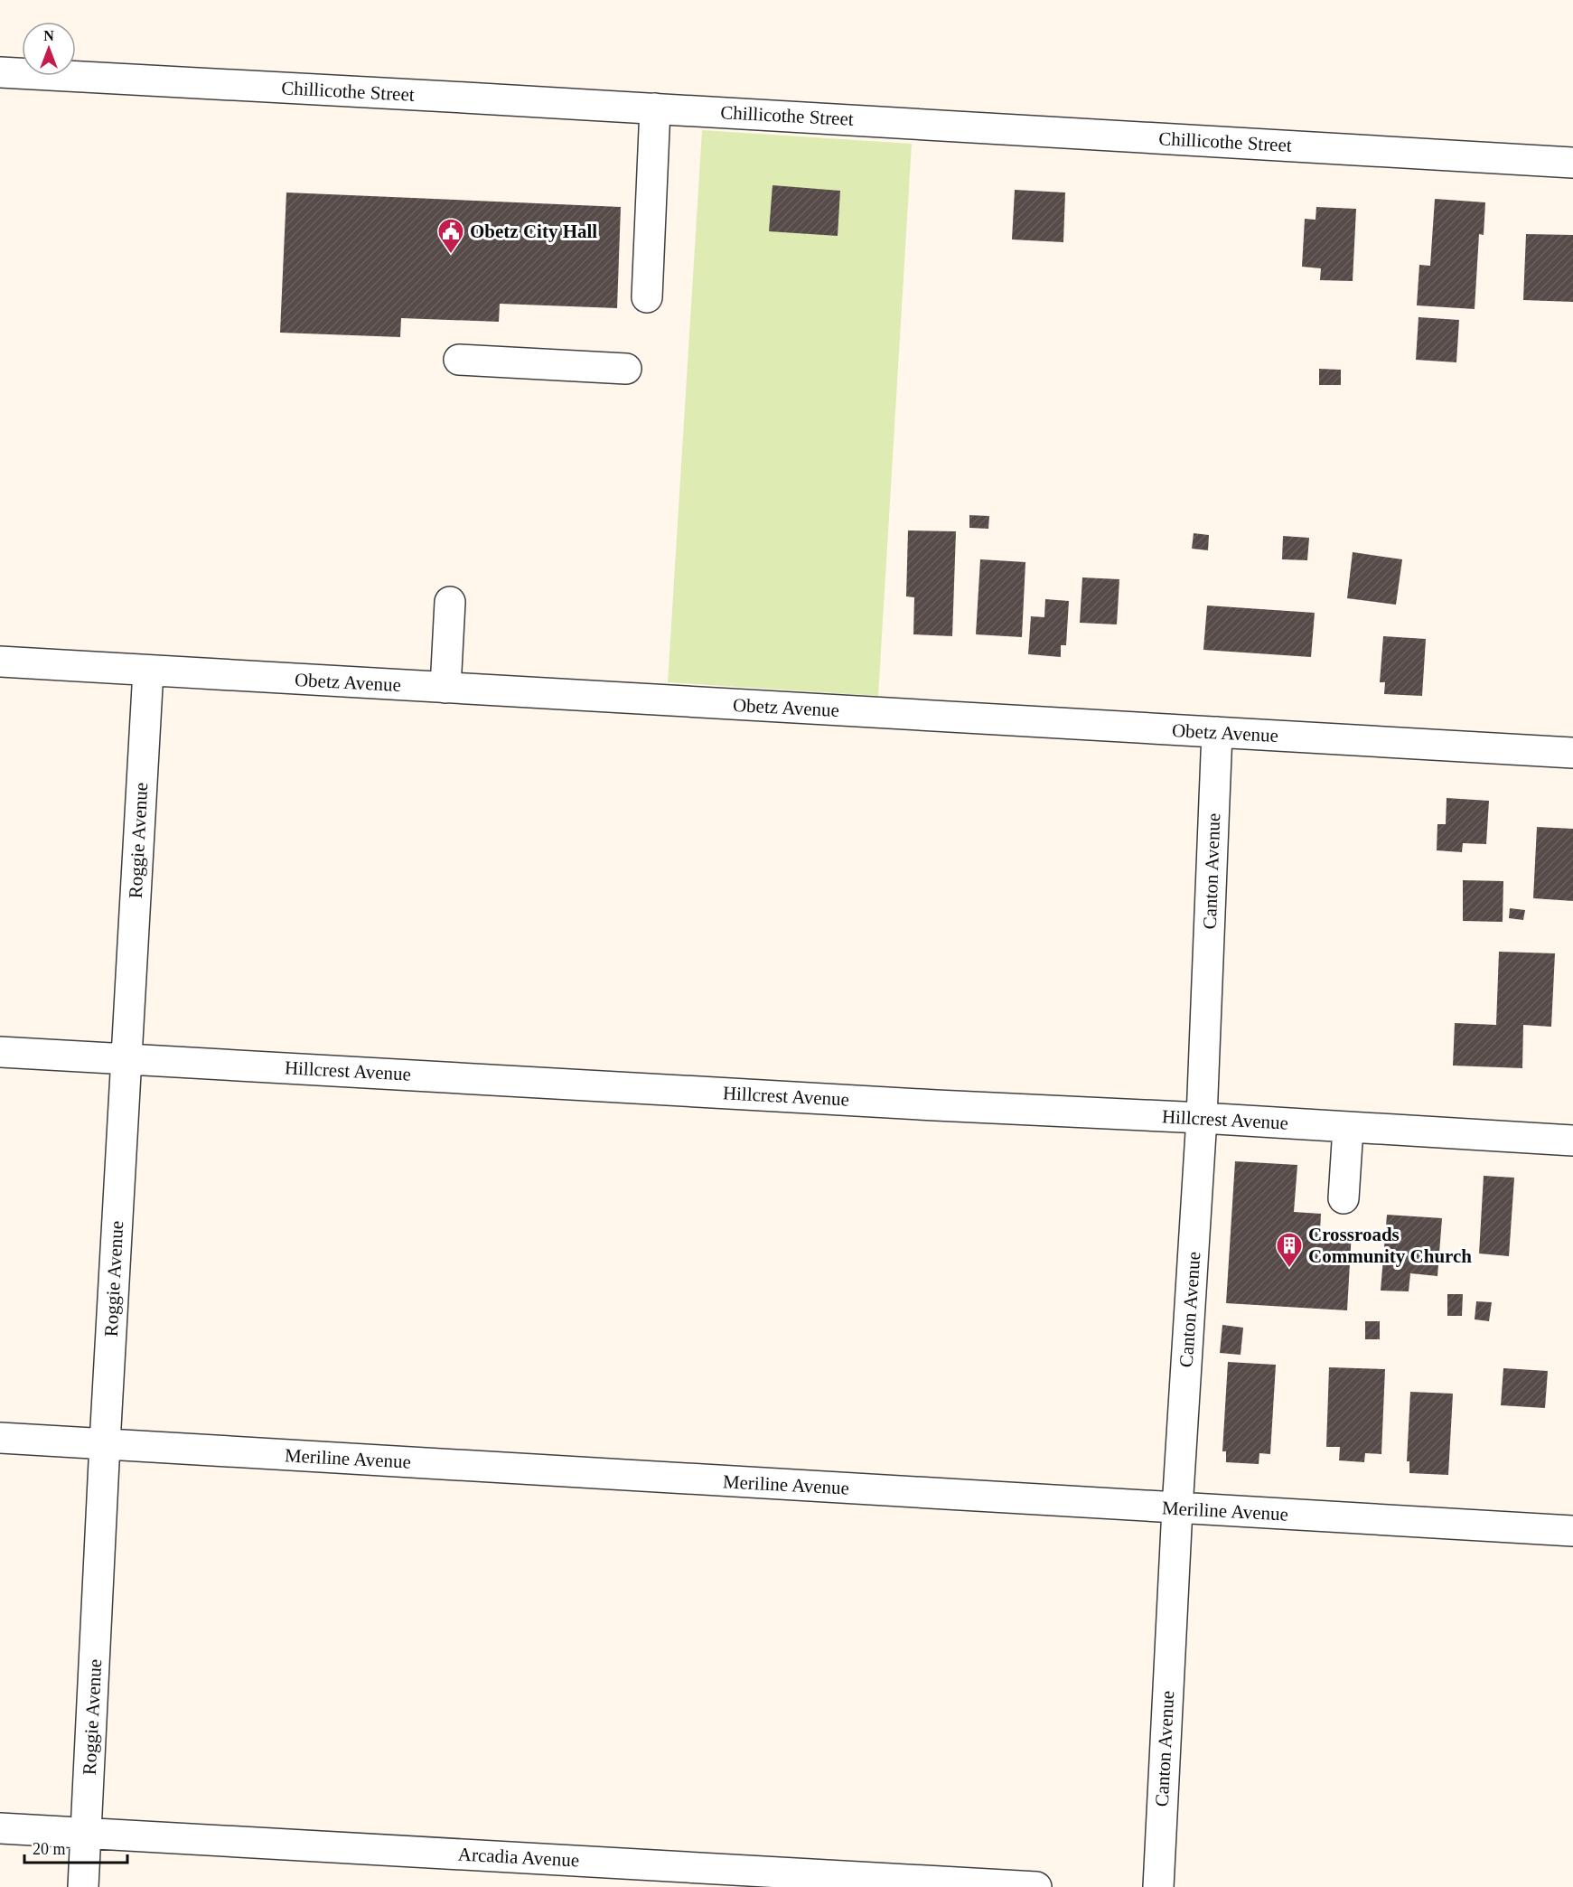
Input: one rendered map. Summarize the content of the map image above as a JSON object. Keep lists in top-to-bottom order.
{
  "streets": {
    "street": [
      "Chillicothe Street",
      "Obetz Avenue",
      "Roggie Avenue",
      "Canton Avenue",
      "Hillcrest Avenue",
      "Meriline Avenue",
      "Arcadia Avenue"
    ]
  },
  "crossings": [
    ["Obetz Avenue", "Roggie Avenue"],
    ["Obetz Avenue", "Canton Avenue"],
    ["Roggie Avenue", "Hillcrest Avenue"],
    ["Roggie Avenue", "Meriline Avenue"],
    ["Roggie Avenue", "Arcadia Avenue"],
    ["Canton Avenue", "Hillcrest Avenue"],
    ["Canton Avenue", "Meriline Avenue"]
  ],
  "places": {
    "public building": ["Obetz City Hall"],
    "building": ["Crossroads Community Church"]
  },
  "scale_bar": "20 m",
  "north": "top"
}
